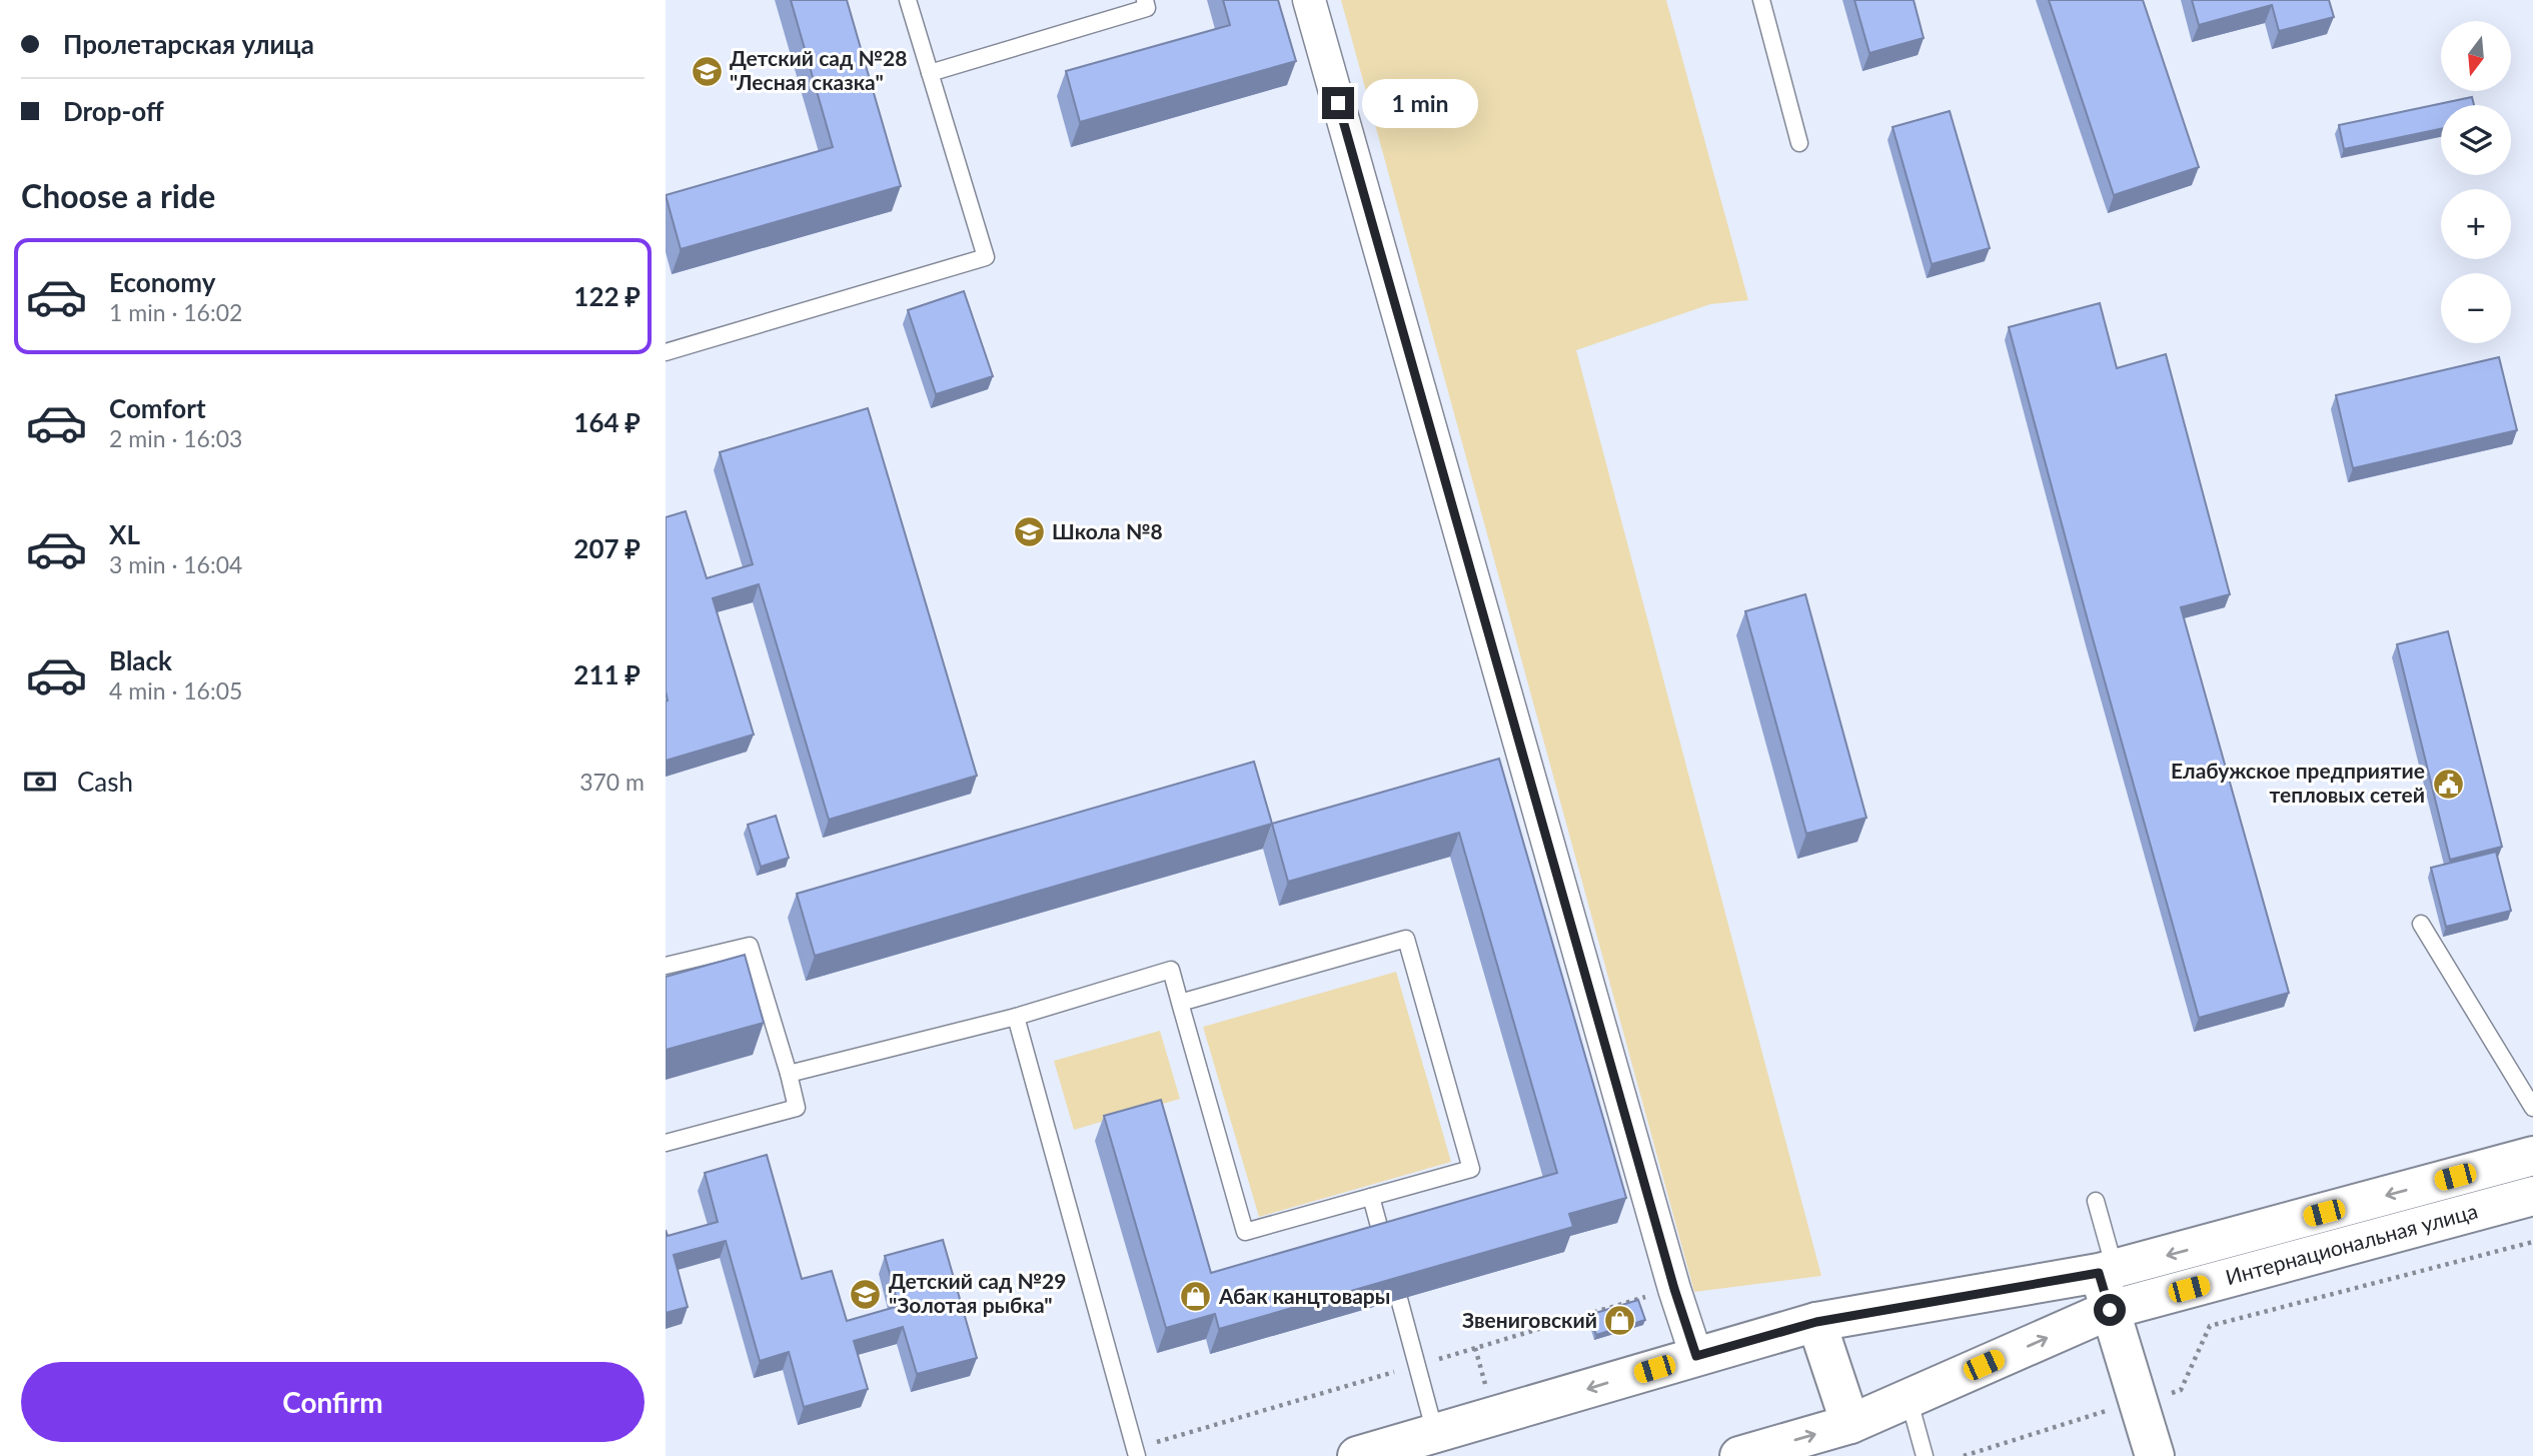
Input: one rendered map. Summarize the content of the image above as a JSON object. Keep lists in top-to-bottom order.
{
  "streets": {
    "street": ["Интернациональная улица"]
  },
  "places": {
    "school or university": ["Детский сад №28 \"Лесная сказка\"", "Школа №8", "Детский сад №29 \"Золотая рыбка\""],
    "public building": ["Елабужское предприятие тепловых сетей"],
    "shop": ["Абак канцтовары", "Звениговский"]
  },
  "north": "bottom",
  "page": {
    "banner": ["Пролетарская улица", "Drop-off"],
    "map_buttons": ["+", "−"],
    "bubble": "1 min",
    "heading": "Choose a ride",
    "list": [
      {
        "name": "Economy",
        "note": "1 min · 16:02",
        "value": "122 ₽"
      },
      {
        "name": "Comfort",
        "note": "2 min · 16:03",
        "value": "164 ₽"
      },
      {
        "name": "XL",
        "note": "3 min · 16:04",
        "value": "207 ₽"
      },
      {
        "name": "Black",
        "note": "4 min · 16:05",
        "value": "211 ₽"
      }
    ],
    "pay": ["Cash", "370 m"],
    "buttons": "Confirm"
  }
}
